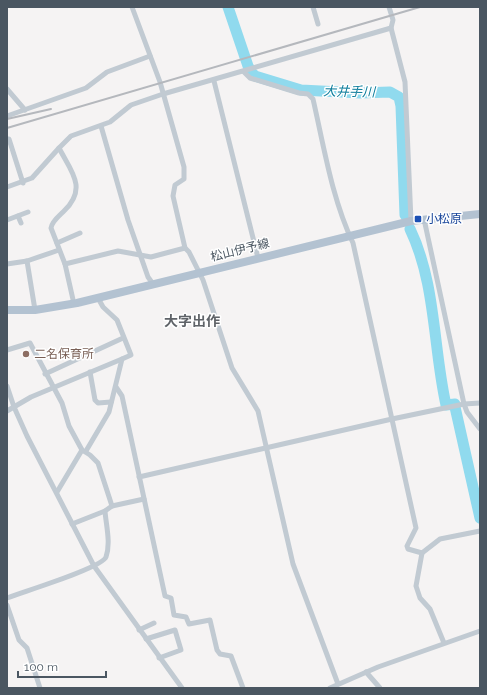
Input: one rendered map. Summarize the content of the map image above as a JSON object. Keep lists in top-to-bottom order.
{
  "streets": {
    "main road": ["松山伊予線"]
  },
  "districts": ["大字出作"],
  "water": ["大井手川"],
  "places": {
    "transit": ["小松原"],
    "other": ["二名保育所"]
  },
  "scale_bar": "100 m"
}
